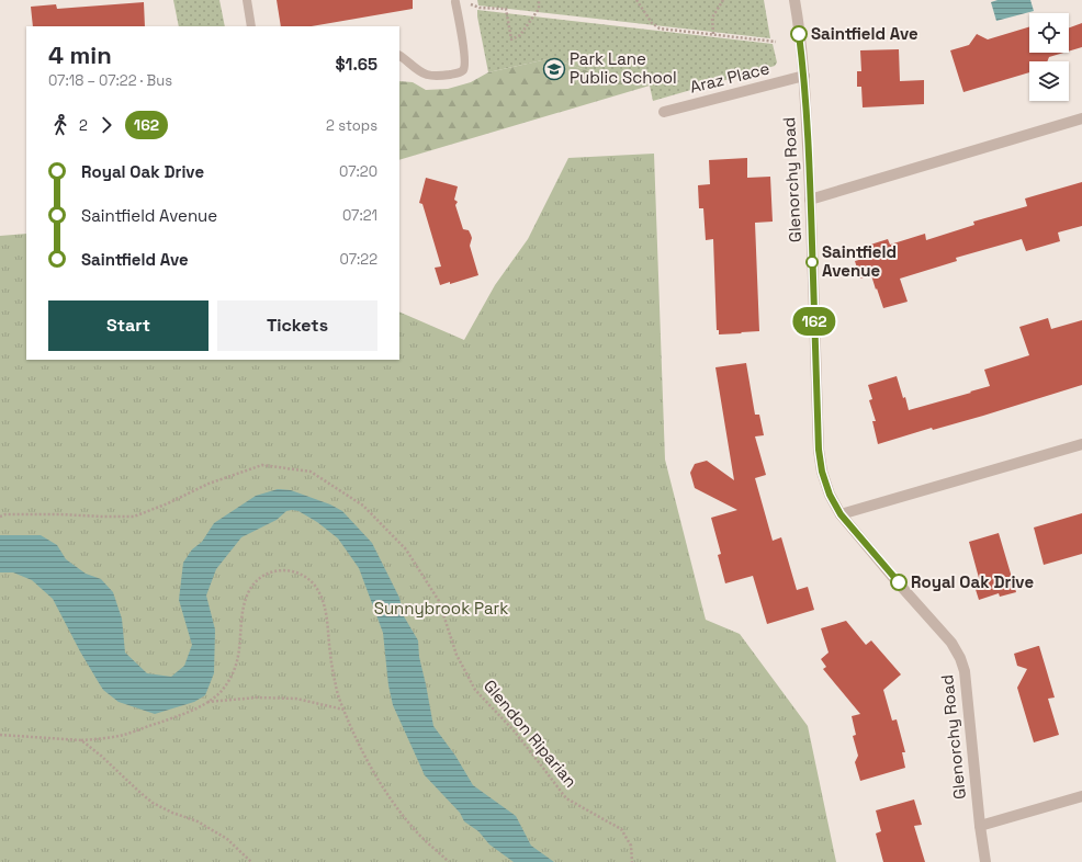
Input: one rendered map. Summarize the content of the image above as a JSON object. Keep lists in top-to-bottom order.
{
  "streets": {
    "street": ["Araz Place", "Glenorchy Road"],
    "path": ["Glendon Riparian"]
  },
  "crossings": [
    ["Araz Place", "Glenorchy Road"]
  ],
  "parks": ["Sunnybrook Park"],
  "places": {
    "other": ["Saintfield Ave", "Saintfield Avenue", "Royal Oak Drive"],
    "school or university": ["Park Lane Public School"]
  },
  "lines": ["bus line 162"],
  "page": {
    "on_map": "162",
    "heading": ["4 min", "07:18 – 07:22 · Bus", "$1.65"],
    "legs": ["2", "162", "2 stops"],
    "list": [
      {
        "name": "Royal Oak Drive",
        "value": "07:20"
      },
      {
        "name": "Saintfield Avenue",
        "value": "07:21"
      },
      {
        "name": "Saintfield Ave",
        "value": "07:22"
      }
    ],
    "buttons": ["Start", "Tickets"]
  }
}
